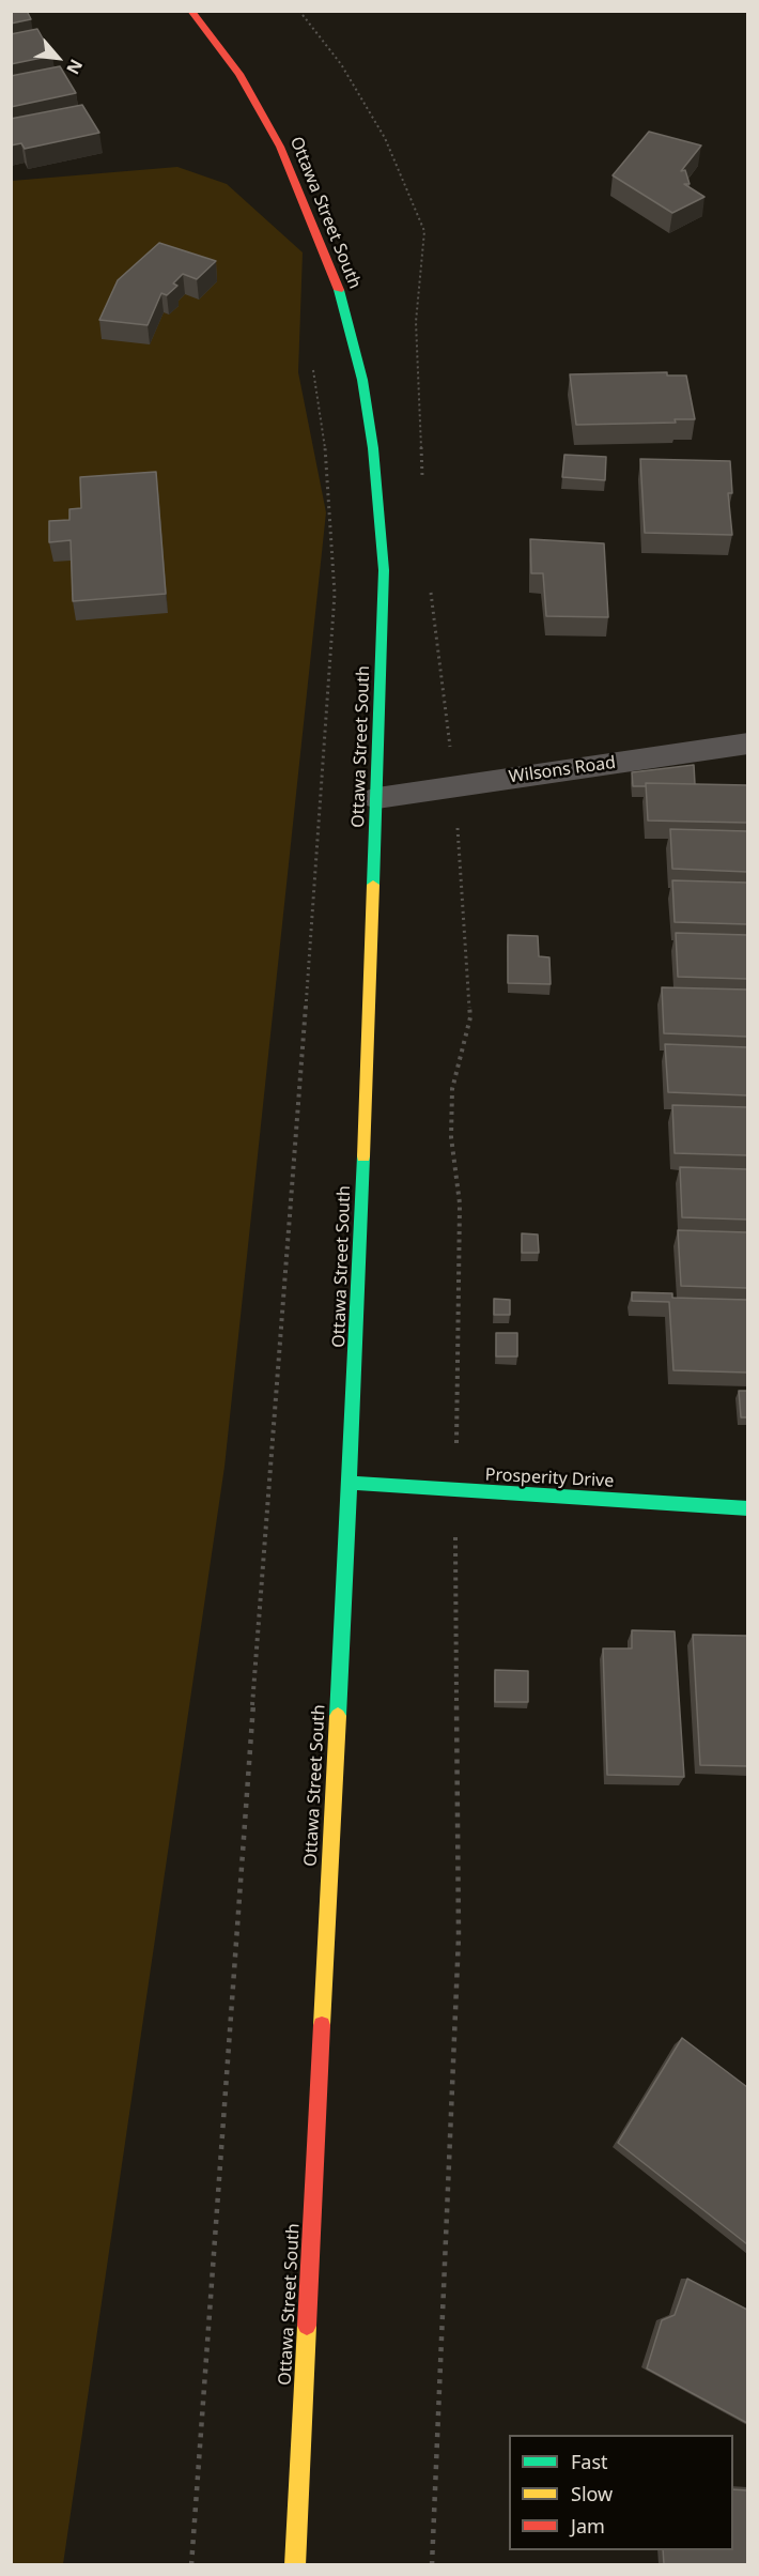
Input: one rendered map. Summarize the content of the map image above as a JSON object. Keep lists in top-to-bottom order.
{
  "streets": {
    "main road": ["Ottawa Street South", "Prosperity Drive"],
    "street": ["Wilsons Road"]
  },
  "crossings": [
    ["Ottawa Street South", "Wilsons Road"],
    ["Ottawa Street South", "Prosperity Drive"]
  ],
  "legend": ["Fast", "Slow", "Jam"],
  "north": "bottom right"
}
